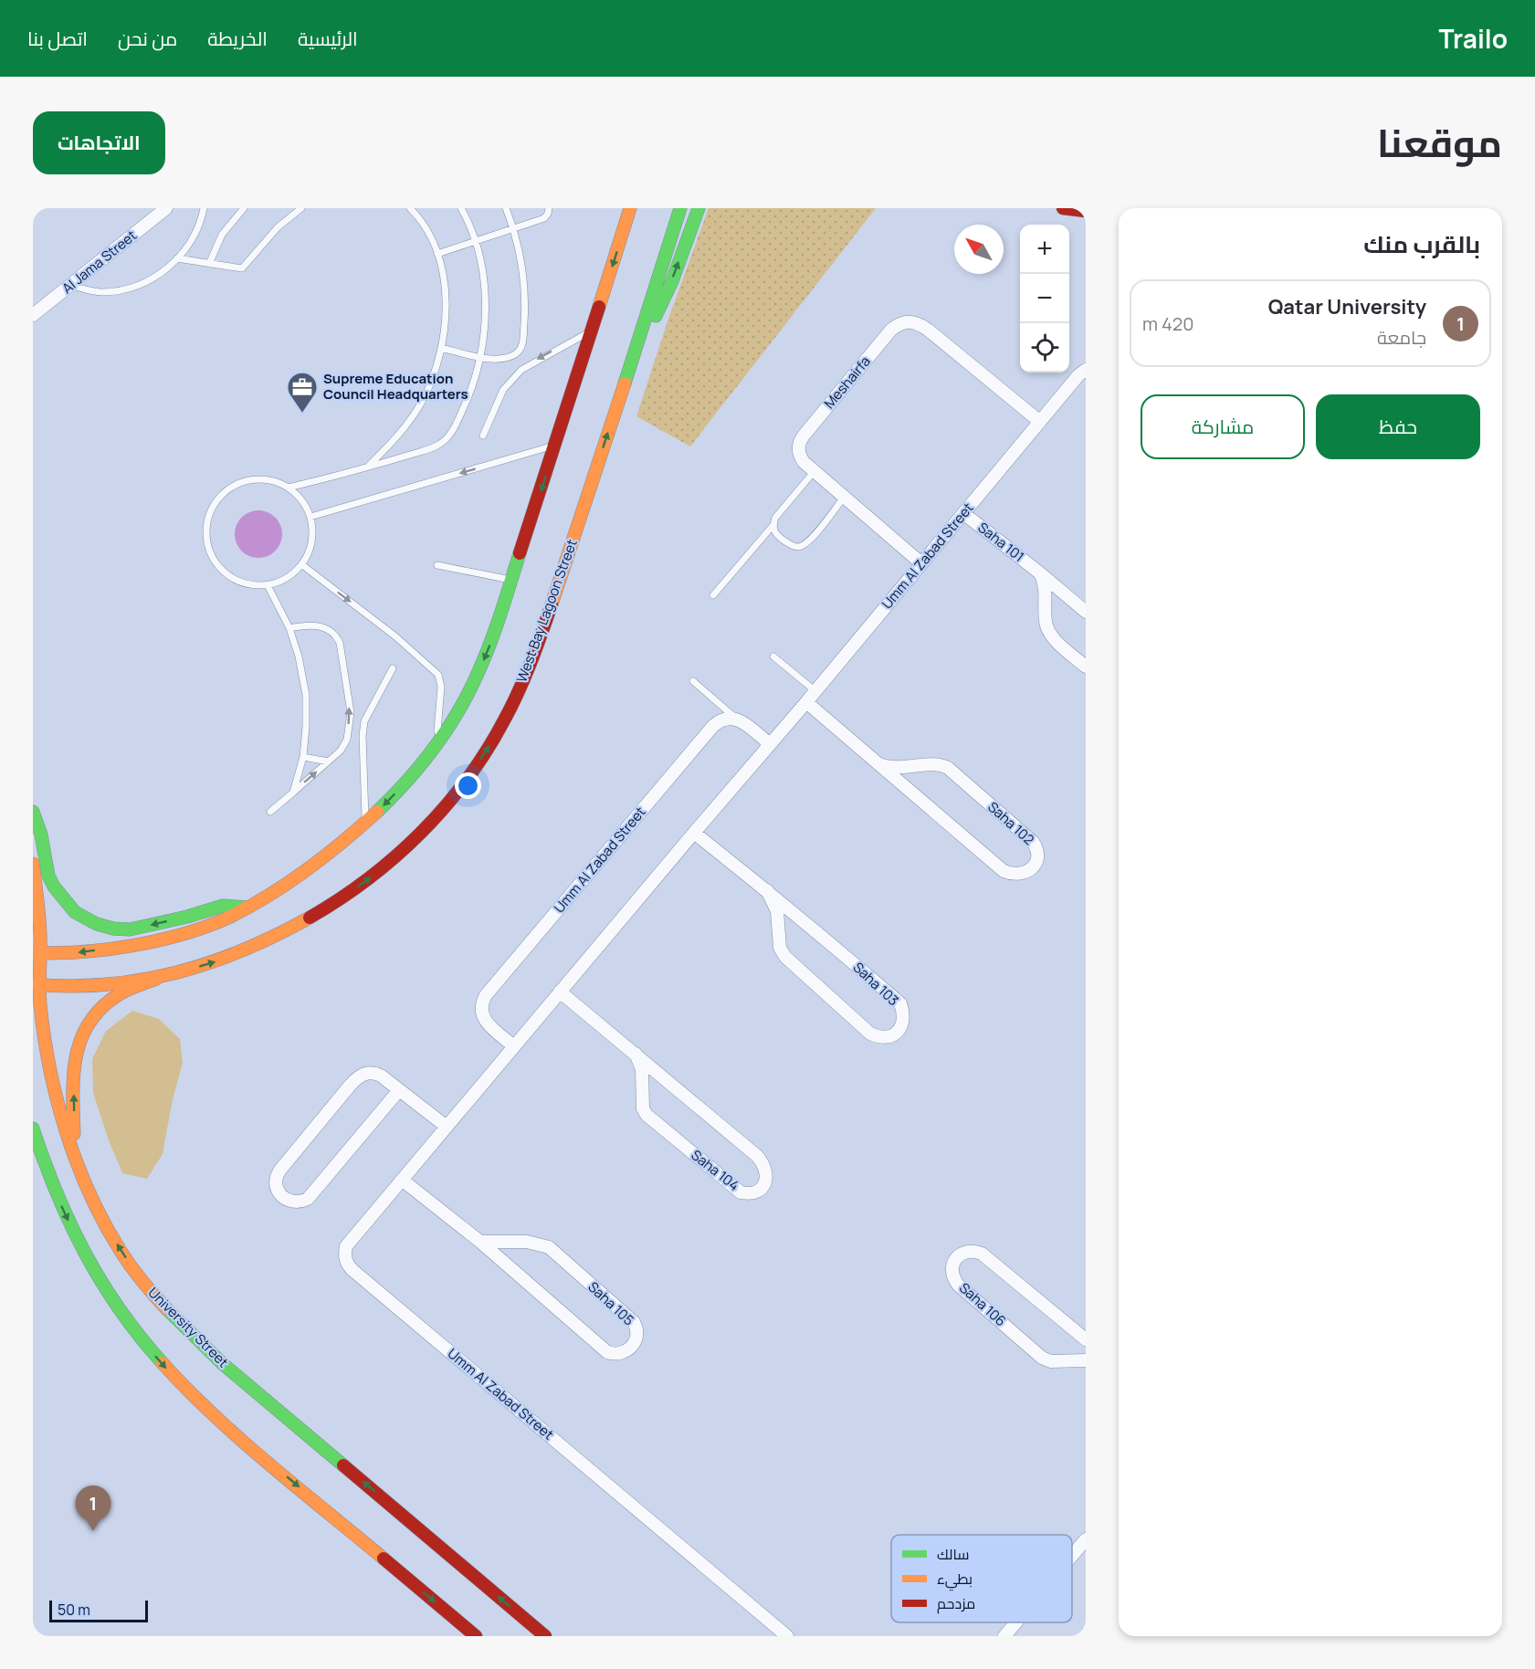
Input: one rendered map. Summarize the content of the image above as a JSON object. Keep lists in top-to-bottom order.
{
  "streets": {
    "street": [
      "Al Jama Street",
      "Meshairfa",
      "Saha 101",
      "Umm Al Zabad Street",
      "West Bay Lagoon Street",
      "Saha 102",
      "Saha 103",
      "Saha 104",
      "Saha 105",
      "Saha 106",
      "University Street"
    ]
  },
  "crossings": [
    ["Meshairfa", "Umm Al Zabad Street"],
    ["Saha 101", "Umm Al Zabad Street"],
    ["Umm Al Zabad Street", "Saha 102"],
    ["Umm Al Zabad Street", "Saha 103"],
    ["Umm Al Zabad Street", "Saha 104"],
    ["Umm Al Zabad Street", "Saha 105"],
    ["West Bay Lagoon Street", "University Street"]
  ],
  "places": {
    "office": ["Supreme Education Council Headquarters"]
  },
  "legend": ["سالك", "بطيء", "مزدحم"],
  "scale_bar": "50 m",
  "north": "top left",
  "page": {
    "header": "Trailo",
    "nav": [
      "الرئيسية",
      "الخريطة",
      "من نحن",
      "اتصل بنا"
    ],
    "title": "موقعنا",
    "buttons": [
      "الاتجاهات",
      ["حفظ", "مشاركة"]
    ],
    "heading": "بالقرب منك",
    "map_buttons": ["+", "−"],
    "list": [
      {
        "mark": "1",
        "name": "Qatar University",
        "note": "جامعة",
        "value": "420 m"
      }
    ],
    "pins": "1",
    "scale": "50 m"
  }
}
